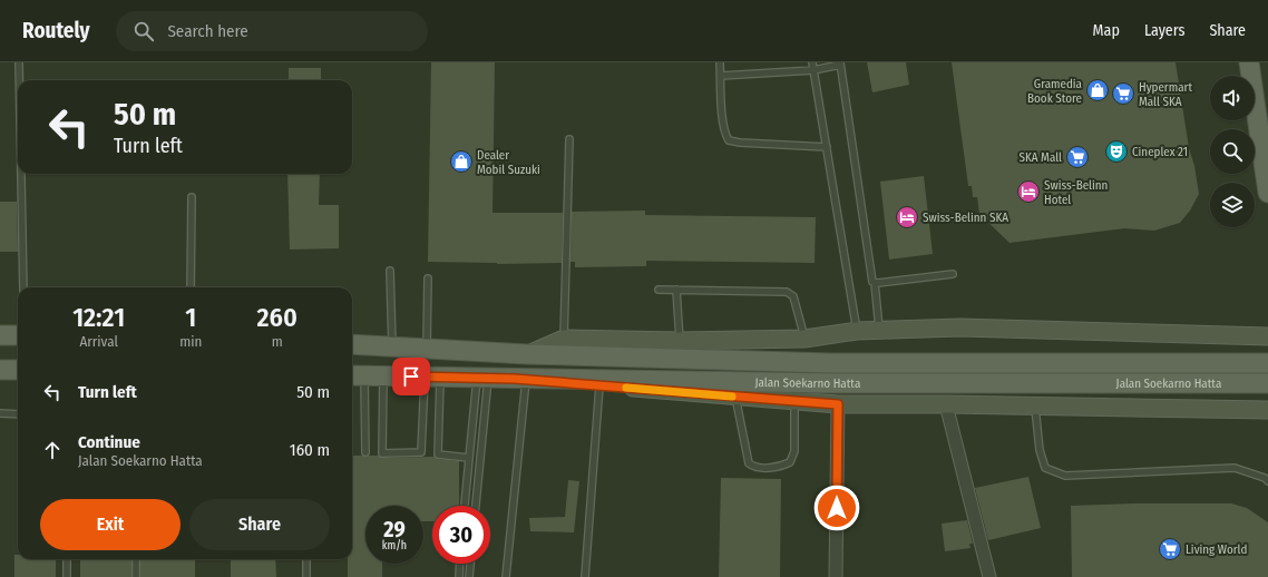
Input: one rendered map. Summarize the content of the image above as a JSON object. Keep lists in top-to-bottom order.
{
  "streets": {
    "main road": ["Jalan Soekarno Hatta"]
  },
  "places": {
    "shop": ["Gramedia Book Store", "Dealer Mobil Suzuki"],
    "supermarket": ["Hypermart Mall SKA", "SKA Mall", "Living World"],
    "theatre": ["Cineplex 21"],
    "hotel": ["Swiss-Belinn Hotel", "Swiss-Belinn SKA"]
  },
  "page": {
    "header": "Routely",
    "search": "Search here",
    "nav": ["Map", "Layers", "Share"],
    "turn": ["50 m", "Turn left"],
    "eta": [
      "12:21",
      "Arrival",
      "1",
      "min",
      "260",
      "m"
    ],
    "list": [
      {
        "name": "Turn left",
        "value": "50 m"
      },
      {
        "name": "Continue",
        "note": "Jalan Soekarno Hatta",
        "value": "160 m"
      }
    ],
    "buttons": ["Exit", "Share"],
    "speed": "29 km/h",
    "limit": "30"
  }
}
